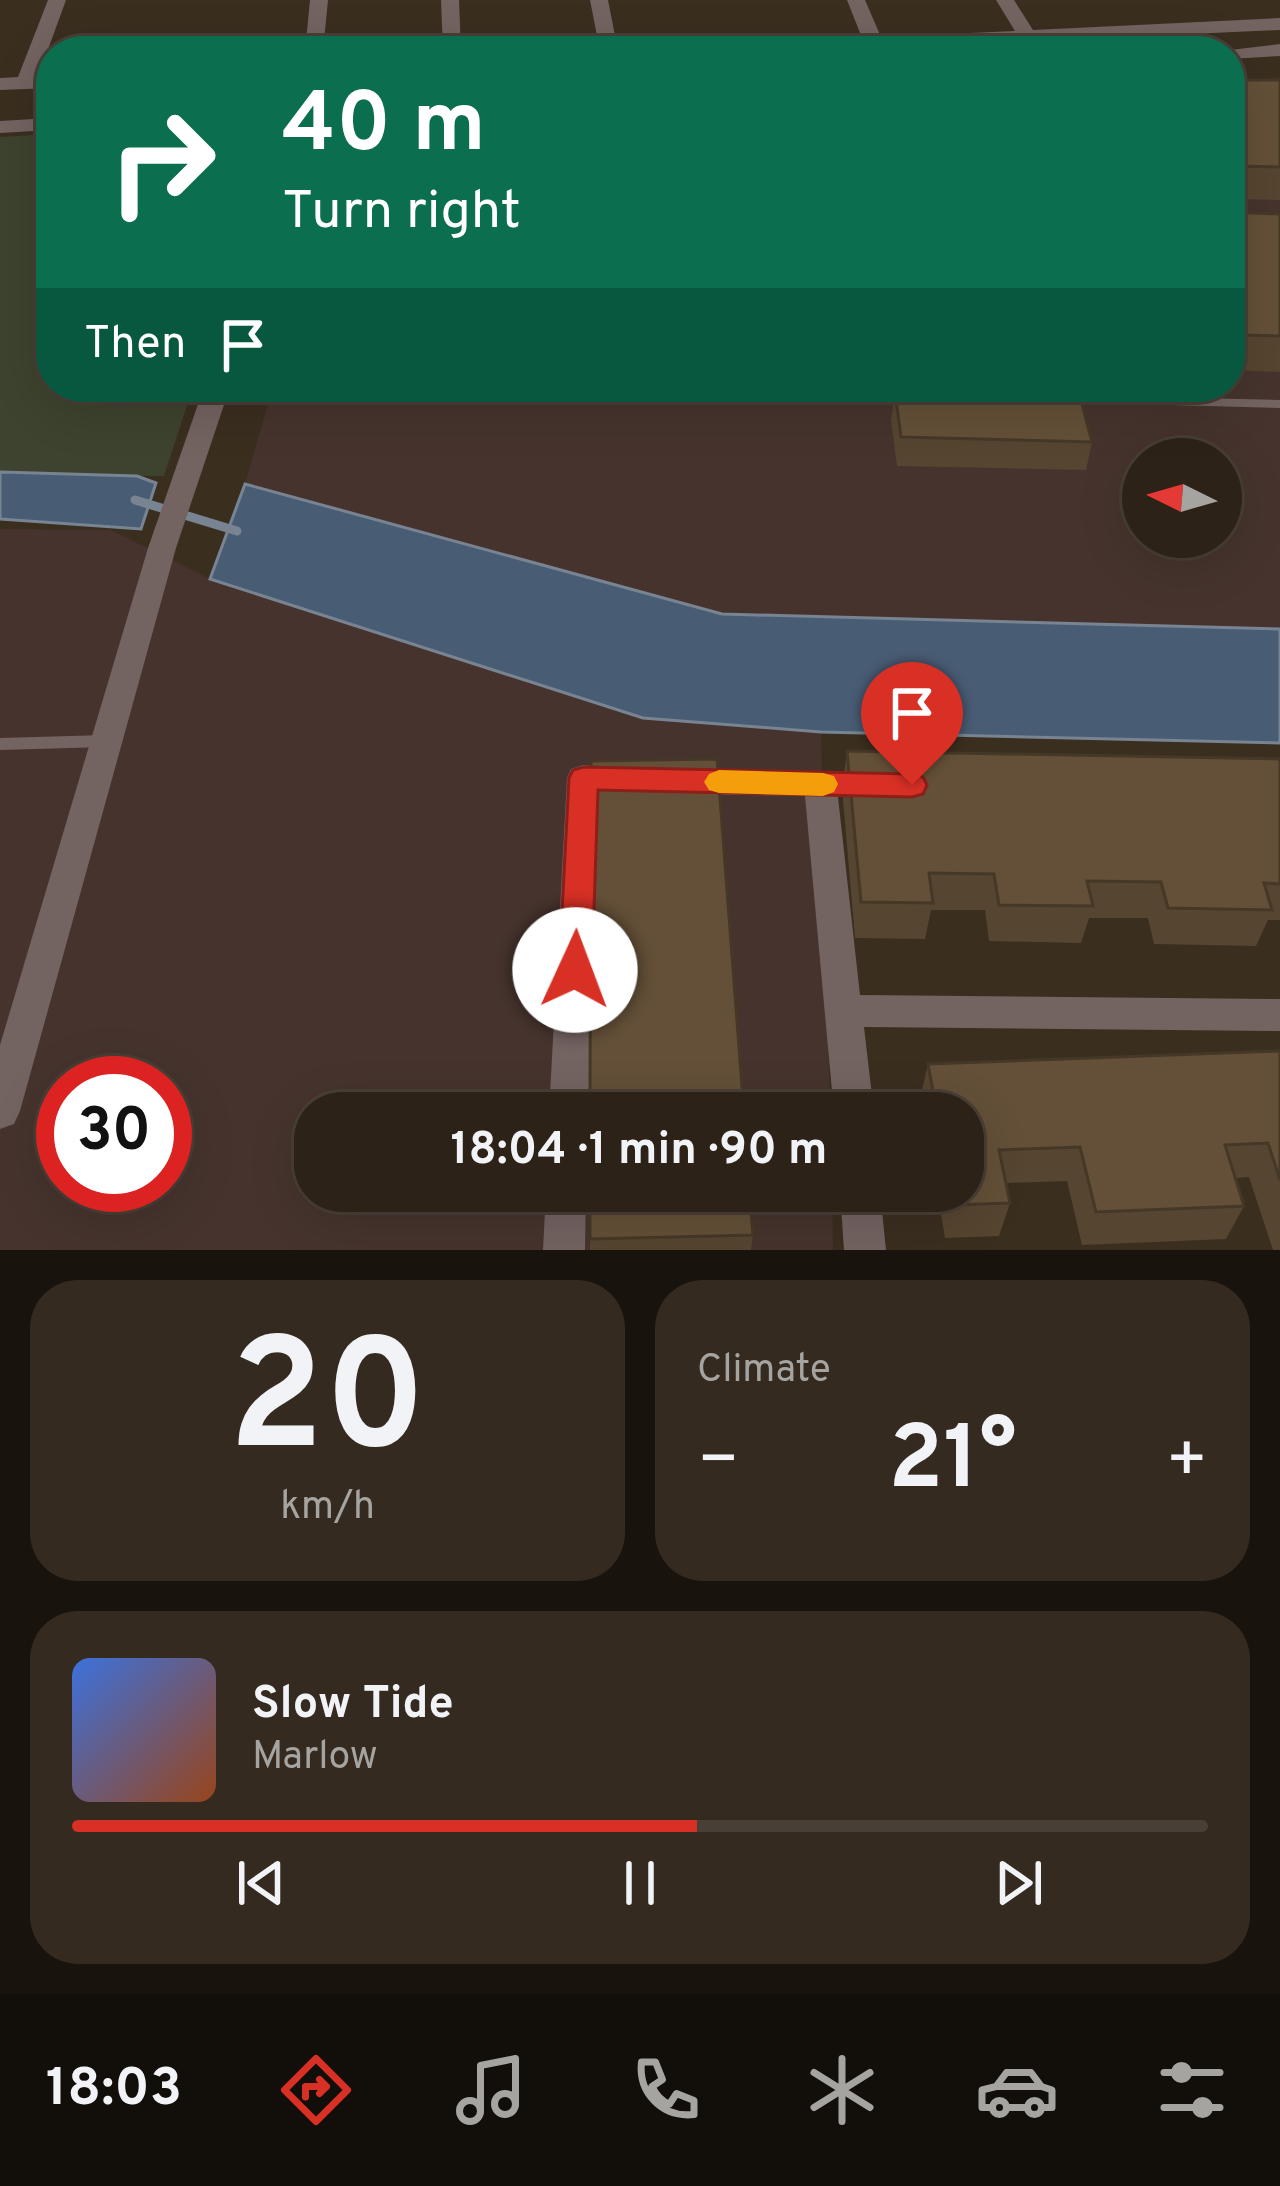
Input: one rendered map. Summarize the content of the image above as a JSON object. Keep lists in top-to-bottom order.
{
  "north": "left",
  "page": {
    "turn": ["40 m", "Turn right"],
    "then": "Then",
    "limit": "30",
    "trip": "18:04 · 1 min · 90 m",
    "tile": [
      ["20", "km/h"],
      "Climate"
    ],
    "heat": ["−", "21°", "+"],
    "song": ["Slow Tide", "Marlow"],
    "tabs": "18:03"
  }
}
